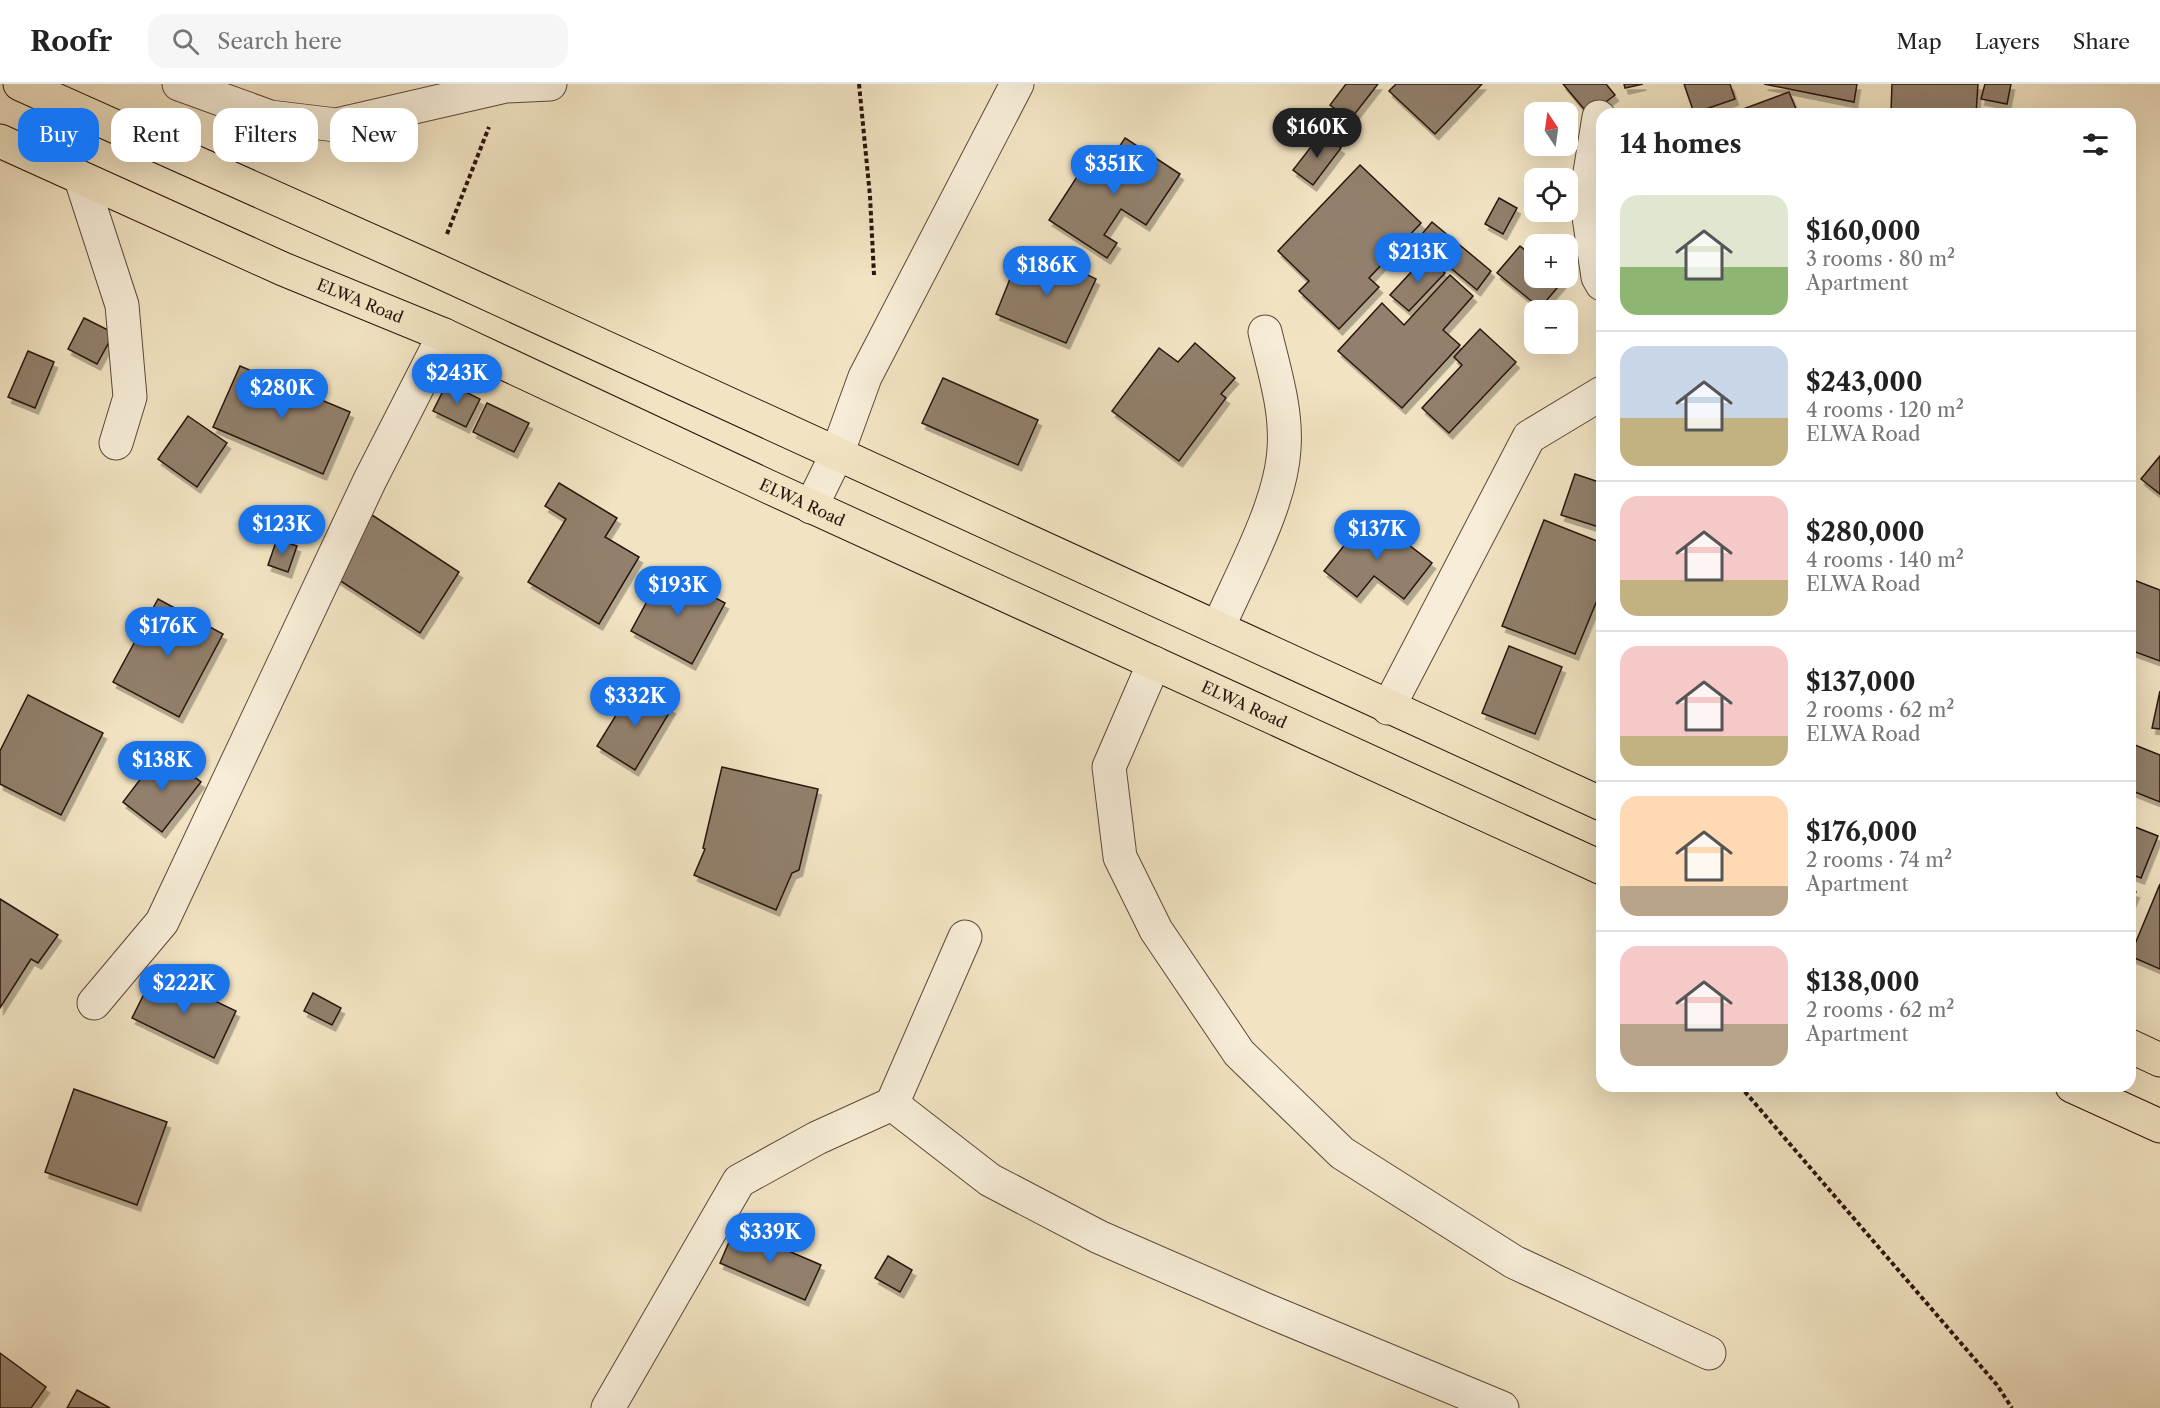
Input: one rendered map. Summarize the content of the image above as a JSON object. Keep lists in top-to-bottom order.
{
  "streets": {
    "main road": ["ELWA Road"]
  },
  "north": "top",
  "page": {
    "header": "Roofr",
    "search": "Search here",
    "nav": ["Map", "Layers", "Share"],
    "map_buttons": ["+", "−"],
    "price": [
      "$160K",
      "$351K",
      "$213K",
      "$186K",
      "$243K",
      "$280K",
      "$123K",
      "$137K",
      "$193K",
      "$176K",
      "$332K",
      "$138K",
      "$222K",
      "$339K"
    ],
    "chip": [
      "Buy",
      "Rent",
      "Filters",
      "New"
    ],
    "heading": "14 homes",
    "list": [
      {
        "name": "$160,000",
        "note": "3 rooms · 80 m² · Apartment"
      },
      {
        "name": "$243,000",
        "note": "4 rooms · 120 m² · ELWA Road"
      },
      {
        "name": "$280,000",
        "note": "4 rooms · 140 m² · ELWA Road"
      },
      {
        "name": "$137,000",
        "note": "2 rooms · 62 m² · ELWA Road"
      },
      {
        "name": "$176,000",
        "note": "2 rooms · 74 m² · Apartment"
      },
      {
        "name": "$138,000",
        "note": "2 rooms · 62 m² · Apartment"
      }
    ]
  }
}
